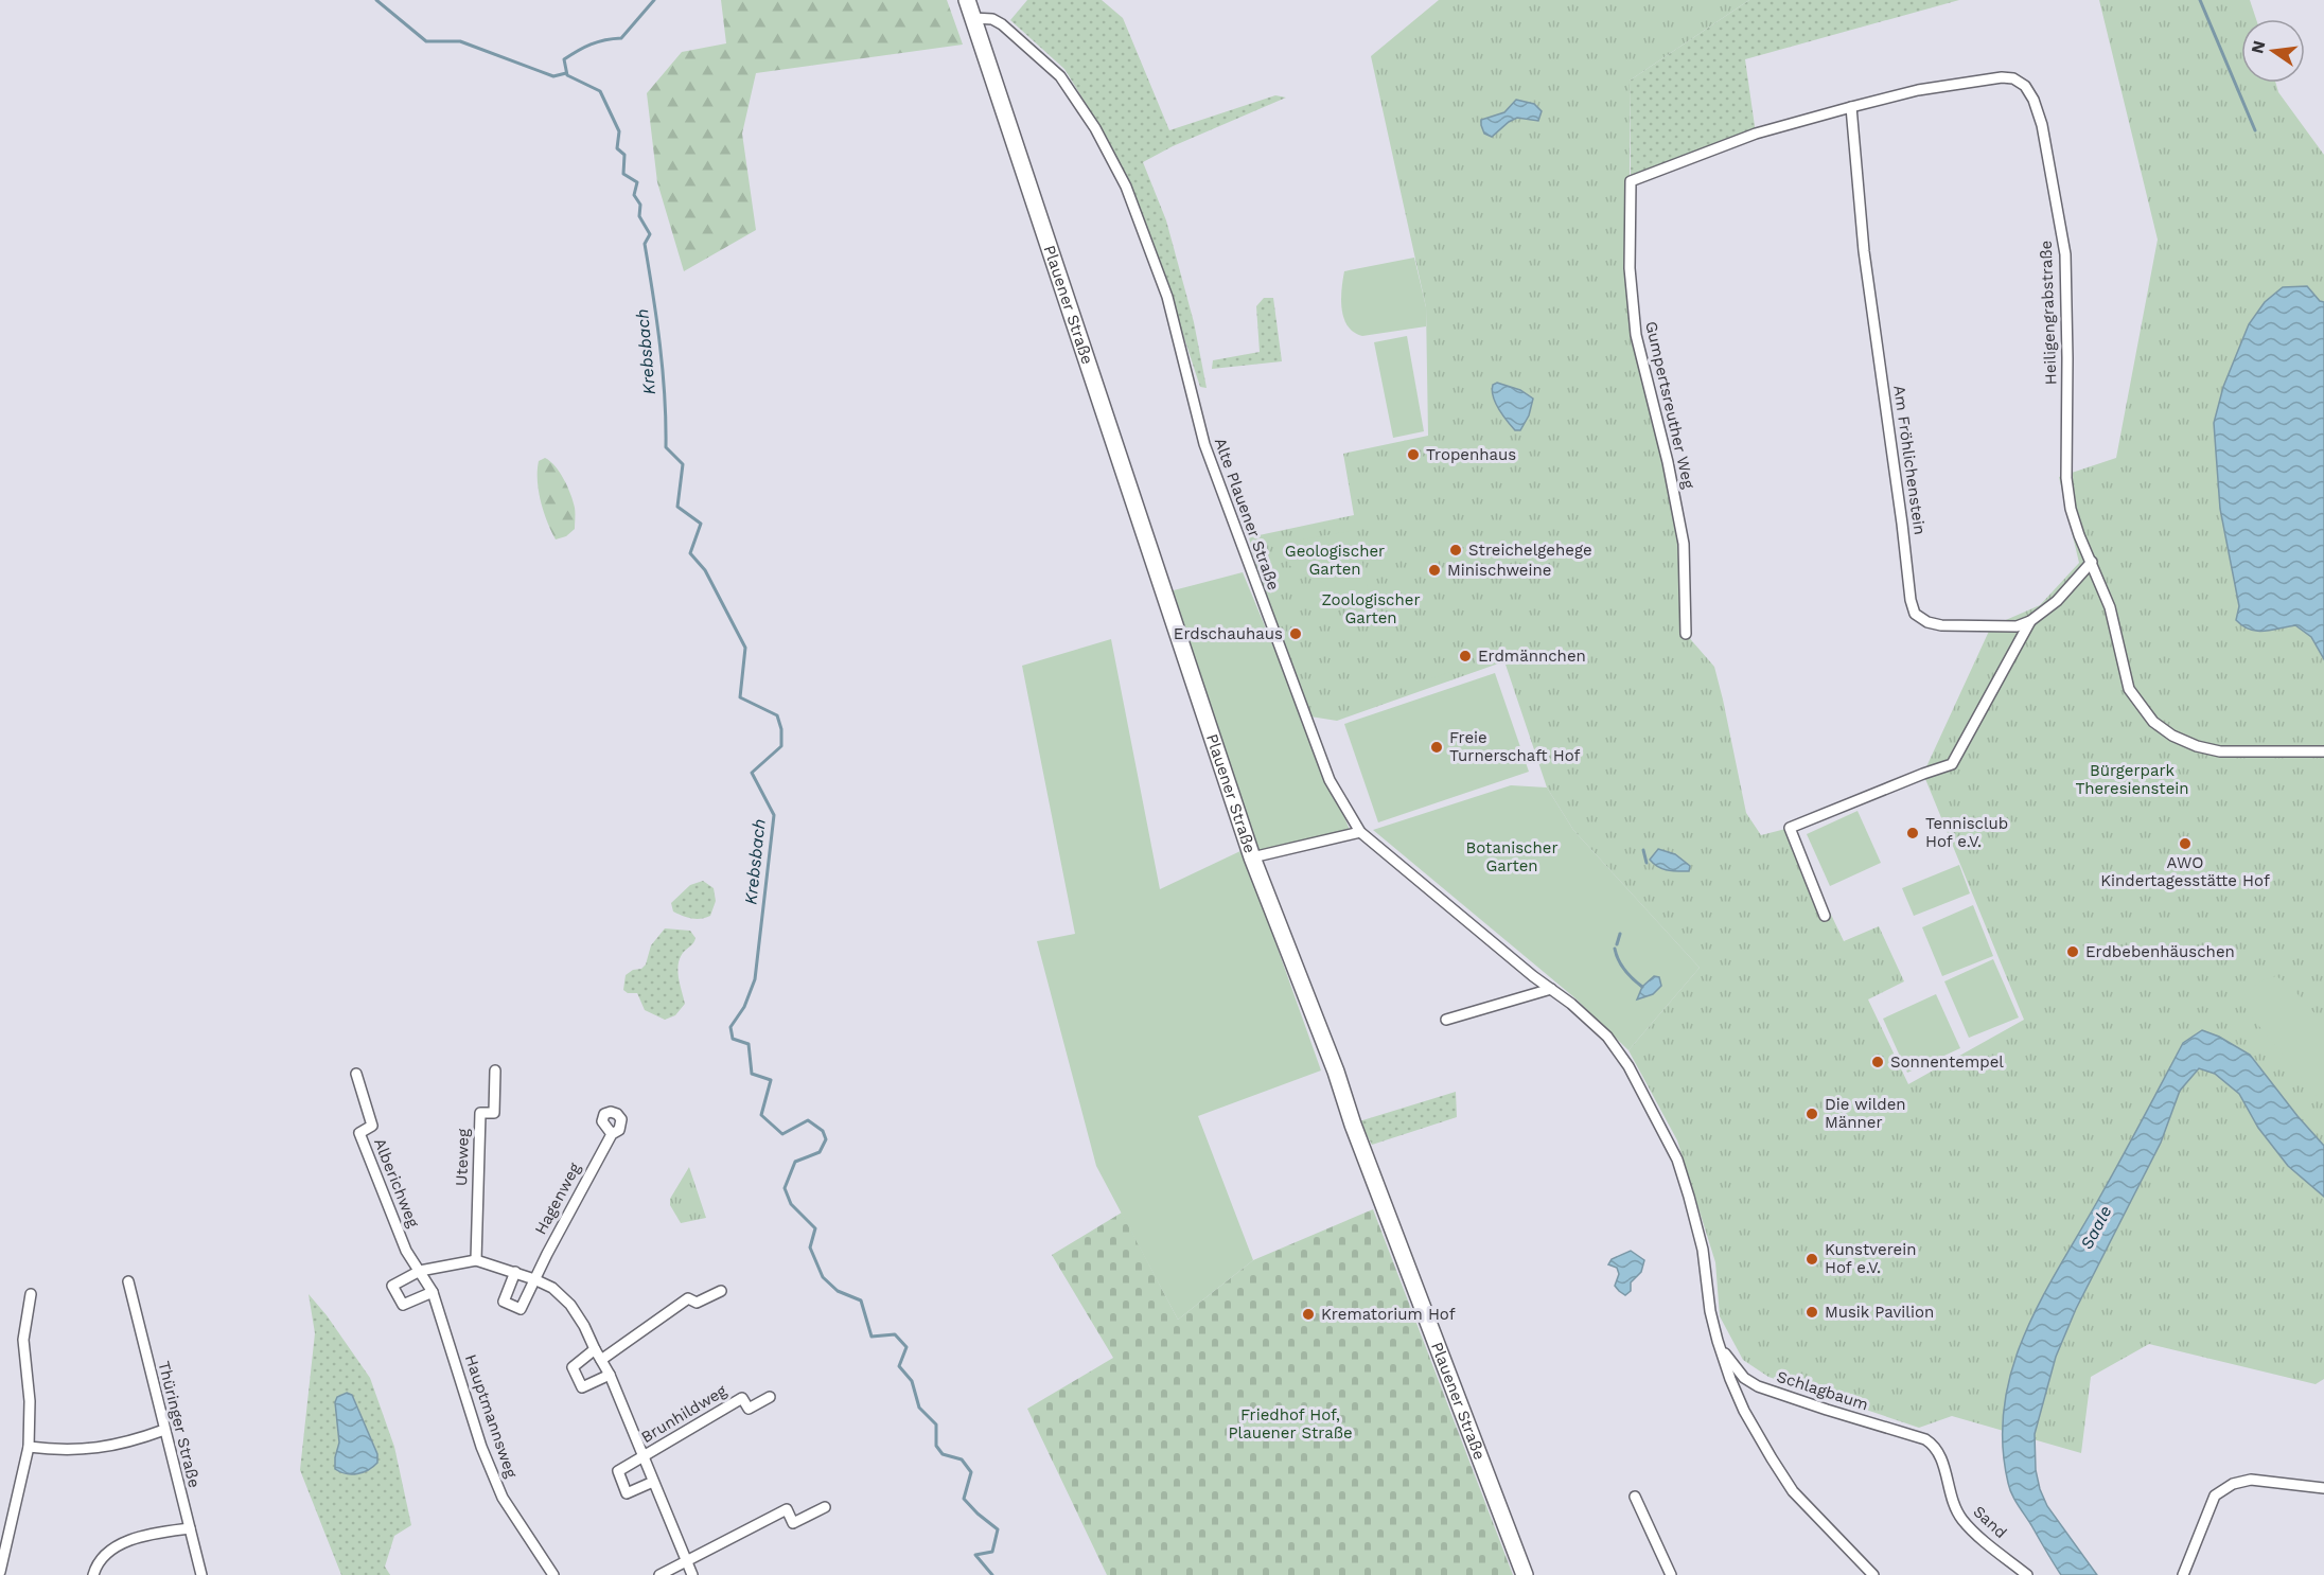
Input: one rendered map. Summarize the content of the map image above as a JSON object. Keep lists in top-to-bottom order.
{
  "streets": {
    "main road": ["Plauener Straße"],
    "street": [
      "Heiligengrabstraße",
      "Gumpertsreuther Weg",
      "Am Fröhlichenstein",
      "Alte Plauener Straße",
      "Uteweg",
      "Alberichweg",
      "Hagenweg",
      "Schlagbaum",
      "Brunhildweg",
      "Hauptmannsweg",
      "Thüringer Straße",
      "Sand"
    ]
  },
  "crossings": [
    ["Plauener Straße", "Alte Plauener Straße"],
    ["Heiligengrabstraße", "Gumpertsreuther Weg"],
    ["Heiligengrabstraße", "Am Fröhlichenstein"],
    ["Alte Plauener Straße", "Schlagbaum"],
    ["Alberichweg", "Hauptmannsweg"],
    ["Schlagbaum", "Sand"]
  ],
  "water": ["Krebsbach", "Saale"],
  "parks": [
    "Geologischer Garten",
    "Zoologischer Garten",
    "Bürgerpark Theresienstein",
    "Botanischer Garten",
    "Friedhof Hof, Plauener Straße"
  ],
  "places": [
    "Tropenhaus",
    "Streichelgehege",
    "Minischweine",
    "Erdschauhaus",
    "Erdmännchen",
    "Freie Turnerschaft Hof",
    "Tennisclub Hof e.V.",
    "AWO Kindertagesstätte Hof",
    "Erdbebenhäuschen",
    "Sonnentempel",
    "Die wilden Männer",
    "Kunstverein Hof e.V.",
    "Musik Pavilion",
    "Krematorium Hof"
  ],
  "north": "left"
}
